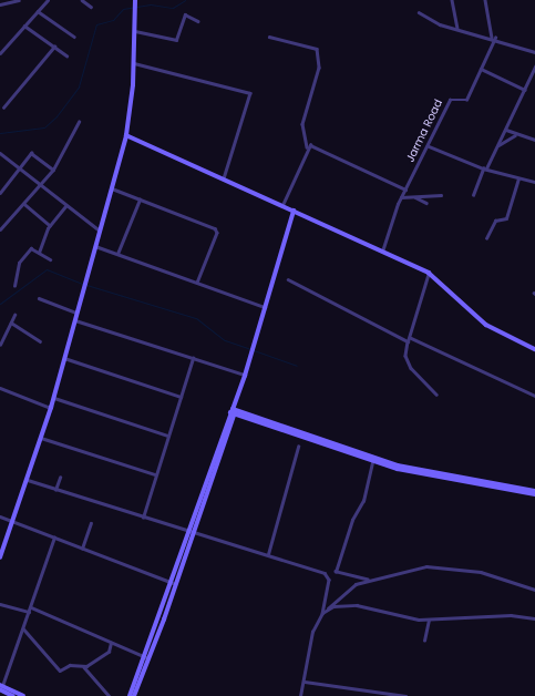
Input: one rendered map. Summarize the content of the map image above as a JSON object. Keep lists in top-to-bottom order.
{
  "streets": {
    "street": ["Jarma Road"]
  }
}
